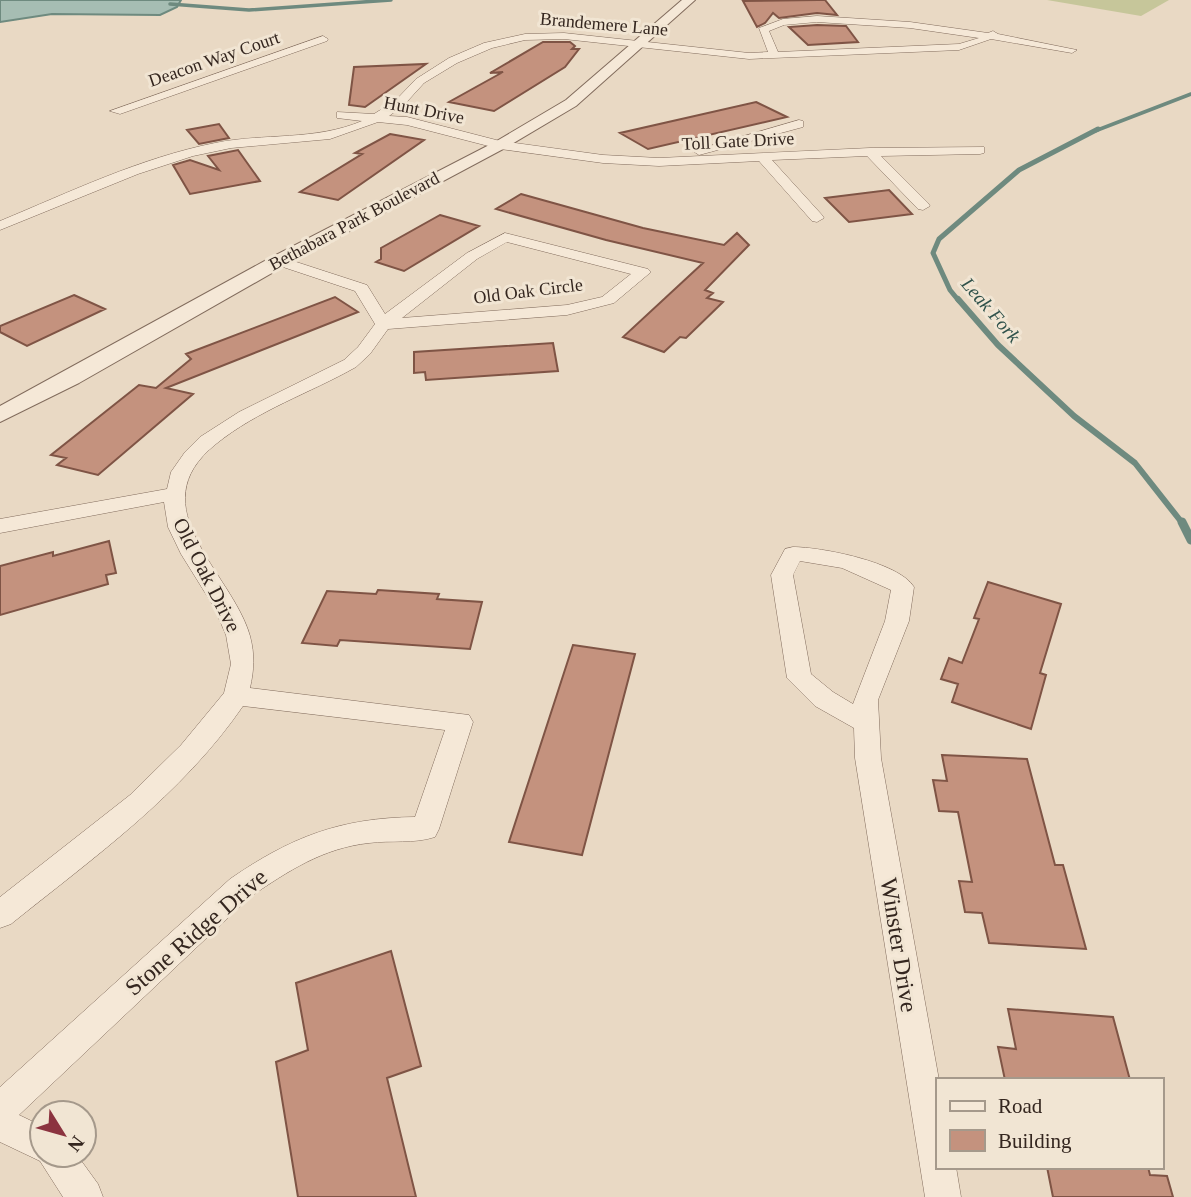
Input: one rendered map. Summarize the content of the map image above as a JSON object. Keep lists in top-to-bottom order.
{
  "streets": {
    "street": [
      "Brandemere Lane",
      "Deacon Way Court",
      "Hunt Drive",
      "Toll Gate Drive",
      "Bethabara Park Boulevard",
      "Old Oak Circle",
      "Old Oak Drive",
      "Stone Ridge Drive",
      "Winster Drive"
    ]
  },
  "crossings": [
    ["Brandemere Lane", "Hunt Drive"],
    ["Brandemere Lane", "Bethabara Park Boulevard"],
    ["Hunt Drive", "Toll Gate Drive"],
    ["Hunt Drive", "Bethabara Park Boulevard"],
    ["Toll Gate Drive", "Bethabara Park Boulevard"],
    ["Old Oak Circle", "Old Oak Drive"],
    ["Old Oak Drive", "Stone Ridge Drive"]
  ],
  "water": ["Leak Fork"],
  "legend": ["Road", "Building"],
  "north": "bottom right"
}
